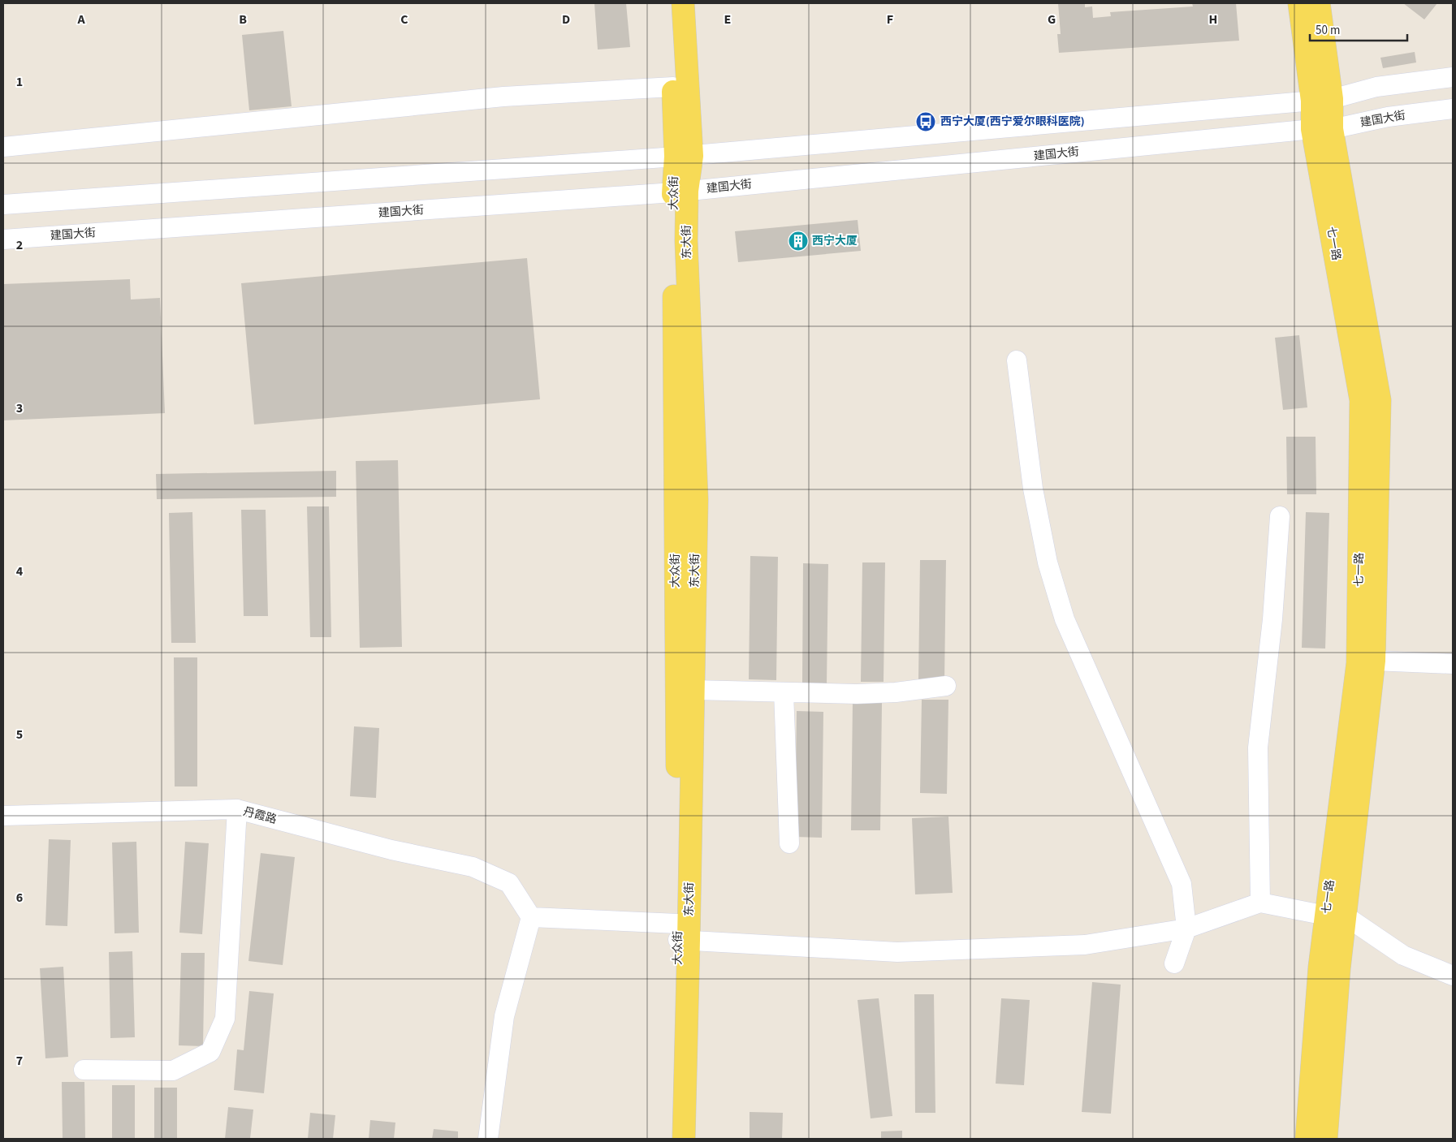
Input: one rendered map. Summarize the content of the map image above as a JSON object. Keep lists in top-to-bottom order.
{
  "streets": {
    "main road": ["大众街", "东大街", "七一路"],
    "street": ["建国大街", "丹霞路"]
  },
  "crossings": [
    ["建国大街", "大众街"],
    ["建国大街", "东大街"],
    ["建国大街", "七一路"],
    ["大众街", "东大街"]
  ],
  "places": {
    "bus stop": ["西宁大厦(西宁爱尔眼科医院)"],
    "building": ["西宁大厦"]
  },
  "scale_bar": "50 m",
  "grid": {
    "columns": [
      "A",
      "B",
      "C",
      "D",
      "E",
      "F",
      "G",
      "H"
    ],
    "rows": [
      "1",
      "2",
      "3",
      "4",
      "5",
      "6",
      "7"
    ]
  }
}
